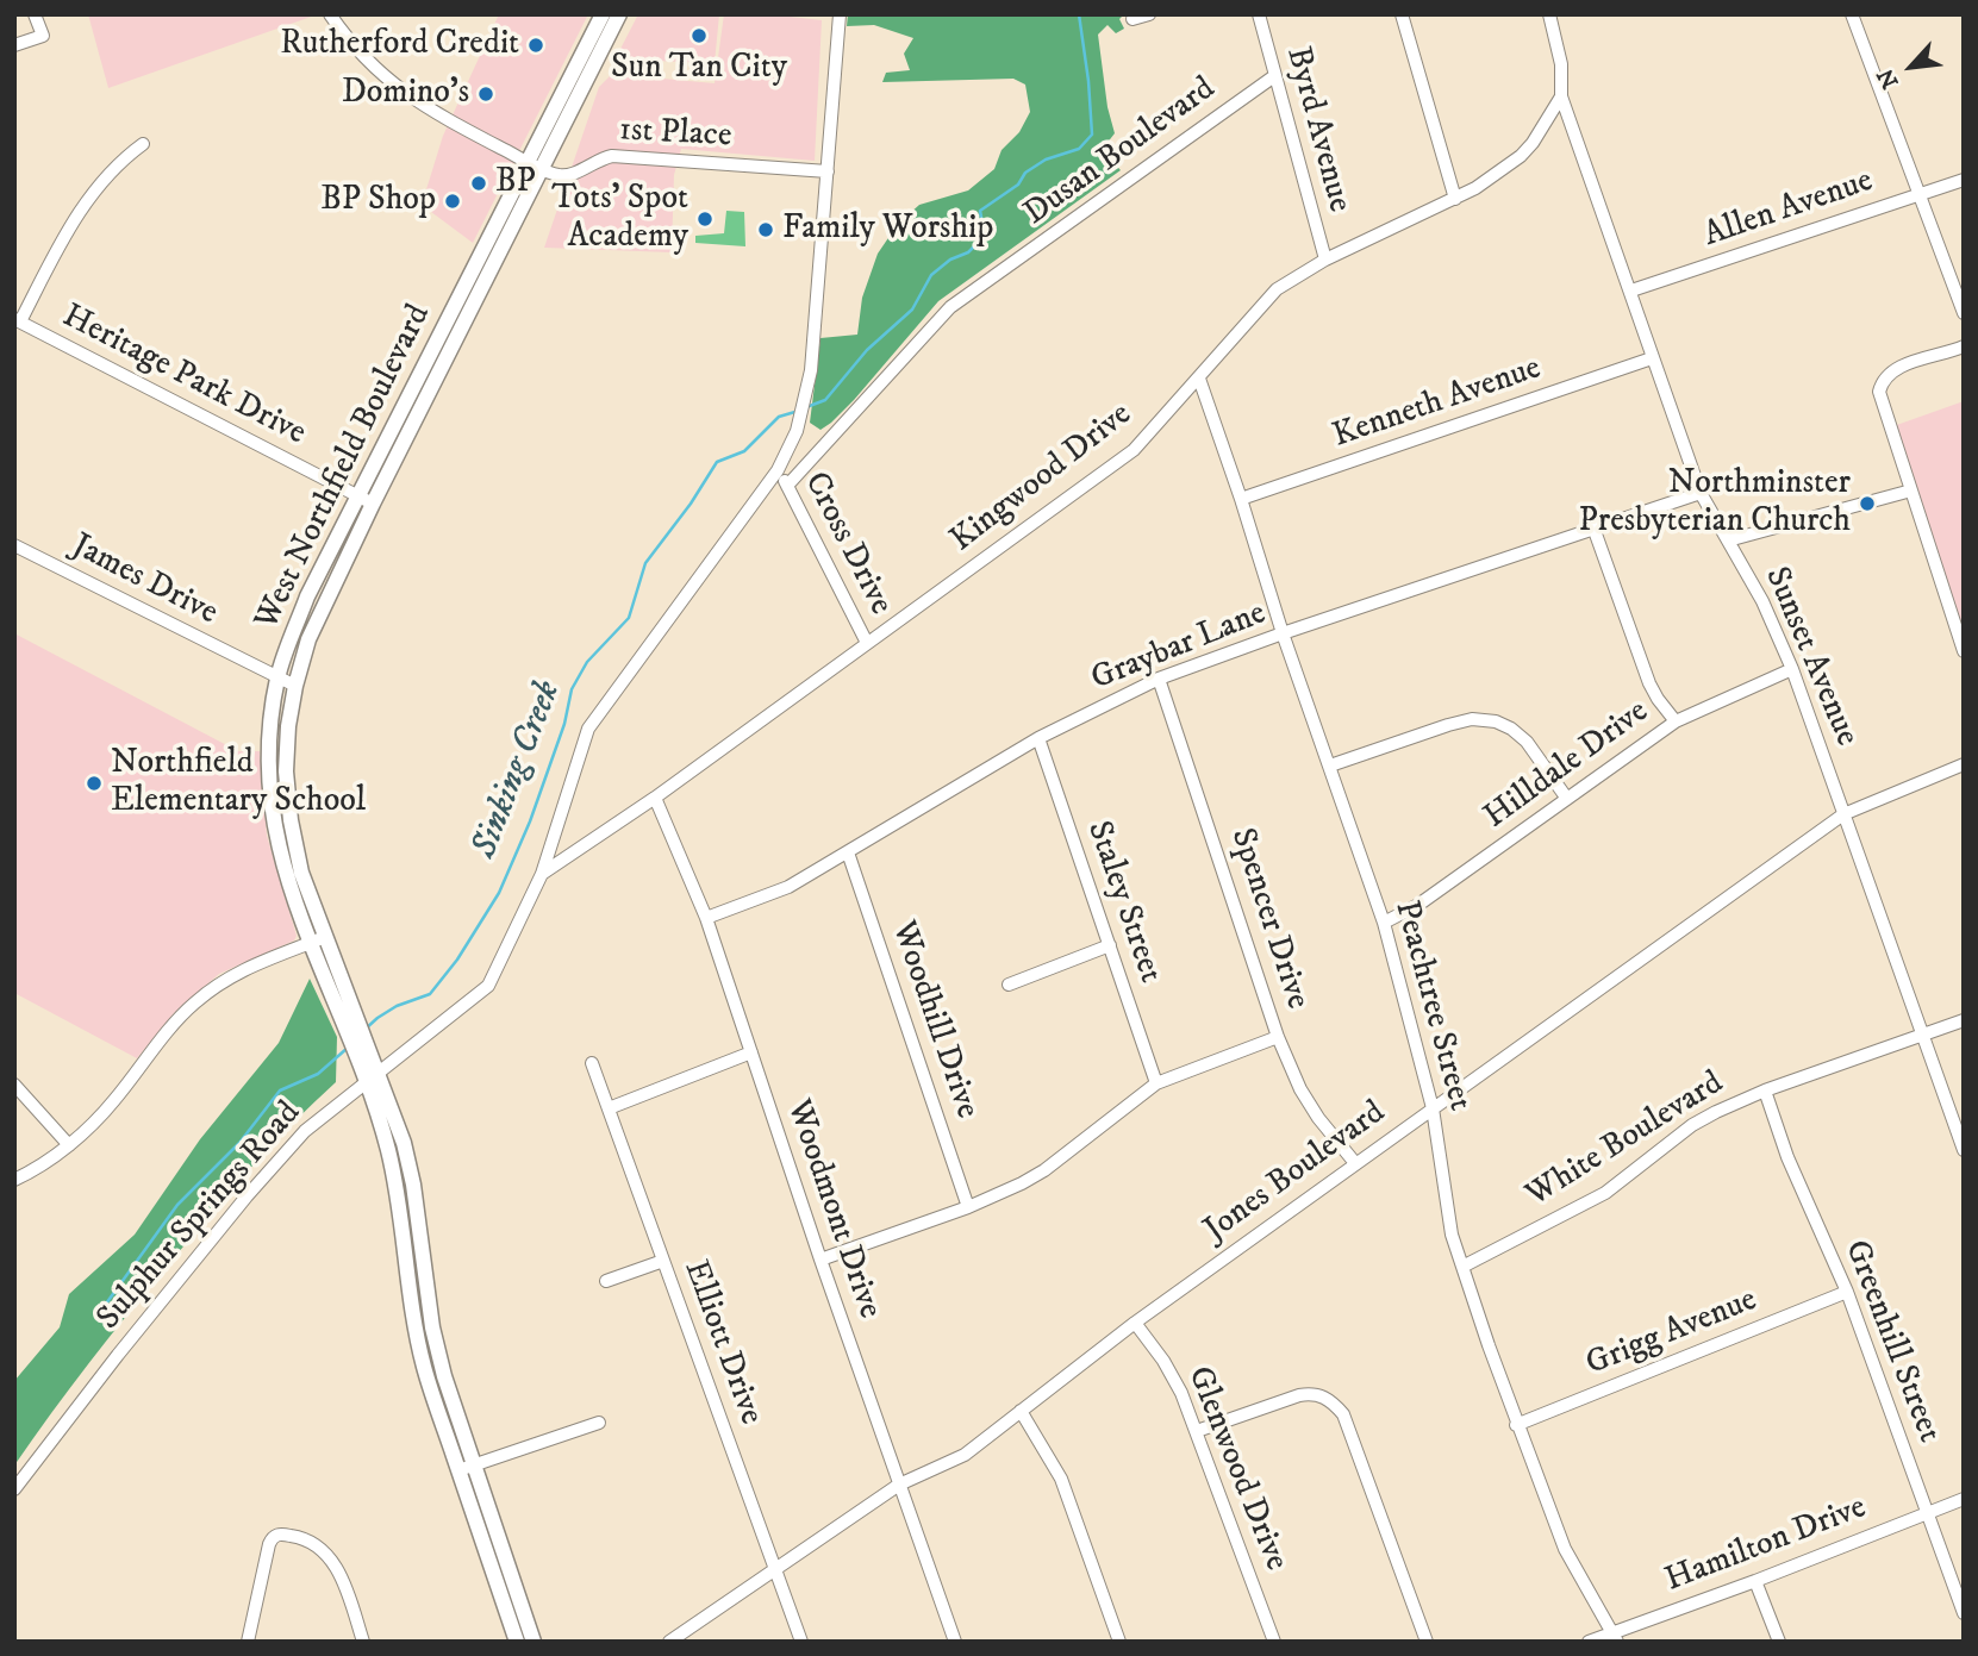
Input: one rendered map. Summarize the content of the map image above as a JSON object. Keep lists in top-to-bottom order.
{
  "streets": {
    "main road": ["West Northfield Boulevard"],
    "street": [
      "Byrd Avenue",
      "1st Place",
      "Dusan Boulevard",
      "Allen Avenue",
      "Heritage Park Drive",
      "Kenneth Avenue",
      "Kingwood Drive",
      "Cross Drive",
      "James Drive",
      "Graybar Lane",
      "Sunset Avenue",
      "Hilldale Drive",
      "Staley Street",
      "Spencer Drive",
      "Peachtree Street",
      "Woodhill Drive",
      "White Boulevard",
      "Jones Boulevard",
      "Woodmont Drive",
      "Sulphur Springs Road",
      "Grigg Avenue",
      "Greenhill Street",
      "Elliott Drive",
      "Glenwood Drive",
      "Hamilton Drive"
    ]
  },
  "crossings": [
    ["Byrd Avenue", "Dusan Boulevard"],
    ["Byrd Avenue", "Kingwood Drive"],
    ["1st Place", "West Northfield Boulevard"],
    ["1st Place", "Sulphur Springs Road"],
    ["Dusan Boulevard", "Cross Drive"],
    ["Allen Avenue", "Sunset Avenue"],
    ["Heritage Park Drive", "West Northfield Boulevard"],
    ["Kenneth Avenue", "Sunset Avenue"],
    ["Kenneth Avenue", "Peachtree Street"],
    ["West Northfield Boulevard", "James Drive"],
    ["West Northfield Boulevard", "Sulphur Springs Road"],
    ["Kingwood Drive", "Cross Drive"],
    ["Kingwood Drive", "Sunset Avenue"],
    ["Kingwood Drive", "Peachtree Street"],
    ["Kingwood Drive", "Woodmont Drive"],
    ["Kingwood Drive", "Sulphur Springs Road"],
    ["Cross Drive", "Sulphur Springs Road"],
    ["Graybar Lane", "Sunset Avenue"],
    ["Graybar Lane", "Staley Street"],
    ["Graybar Lane", "Spencer Drive"],
    ["Graybar Lane", "Peachtree Street"],
    ["Graybar Lane", "Woodhill Drive"],
    ["Graybar Lane", "Woodmont Drive"],
    ["Sunset Avenue", "Hilldale Drive"],
    ["Sunset Avenue", "White Boulevard"],
    ["Sunset Avenue", "Jones Boulevard"],
    ["Hilldale Drive", "Peachtree Street"],
    ["Spencer Drive", "Jones Boulevard"],
    ["Peachtree Street", "White Boulevard"],
    ["Peachtree Street", "Jones Boulevard"],
    ["Peachtree Street", "Grigg Avenue"],
    ["Peachtree Street", "Hamilton Drive"],
    ["White Boulevard", "Greenhill Street"],
    ["Jones Boulevard", "Woodmont Drive"],
    ["Jones Boulevard", "Elliott Drive"],
    ["Jones Boulevard", "Glenwood Drive"],
    ["Grigg Avenue", "Greenhill Street"],
    ["Greenhill Street", "Hamilton Drive"]
  ],
  "water": ["Sinking Creek"],
  "places": [
    "Sun Tan City",
    "Rutherford Credit",
    "Domino's",
    "BP",
    "BP Shop",
    "Tots' Spot Academy",
    "Family Worship",
    "Northminster Presbyterian Church",
    "Northfield Elementary School"
  ],
  "north": "bottom left"
}
